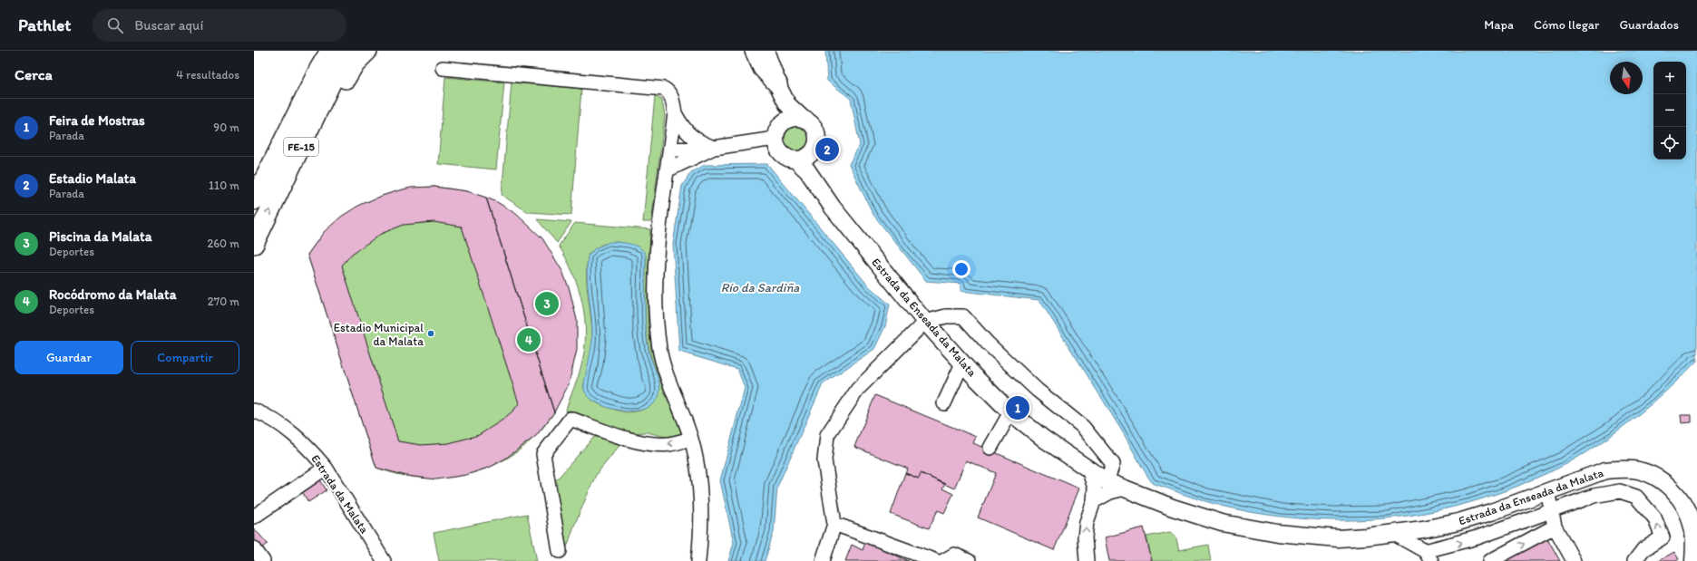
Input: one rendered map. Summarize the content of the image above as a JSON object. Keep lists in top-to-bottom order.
{
  "streets": {
    "highway": ["FE-15"],
    "main road": ["Estrada da Enseada da Malata"],
    "street": ["Estrada da Malata"]
  },
  "water": ["Río da Sardiña"],
  "places": ["Estadio Municipal da Malata"],
  "north": "bottom",
  "page": {
    "header": "Pathlet",
    "search": "Buscar aquí",
    "nav": ["Mapa", "Cómo llegar", "Guardados"],
    "heading": ["Cerca", "4 resultados"],
    "map_buttons": ["+", "−"],
    "list": [
      {
        "mark": "1",
        "name": "Feira de Mostras",
        "note": "Parada",
        "value": "90 m"
      },
      {
        "mark": "2",
        "name": "Estadio Malata",
        "note": "Parada",
        "value": "110 m"
      },
      {
        "mark": "3",
        "name": "Piscina da Malata",
        "note": "Deportes",
        "value": "260 m"
      },
      {
        "mark": "4",
        "name": "Rocódromo da Malata",
        "note": "Deportes",
        "value": "270 m"
      }
    ],
    "pins": [
      "2",
      "3",
      "4",
      "1"
    ],
    "buttons": ["Guardar", "Compartir"]
  }
}
